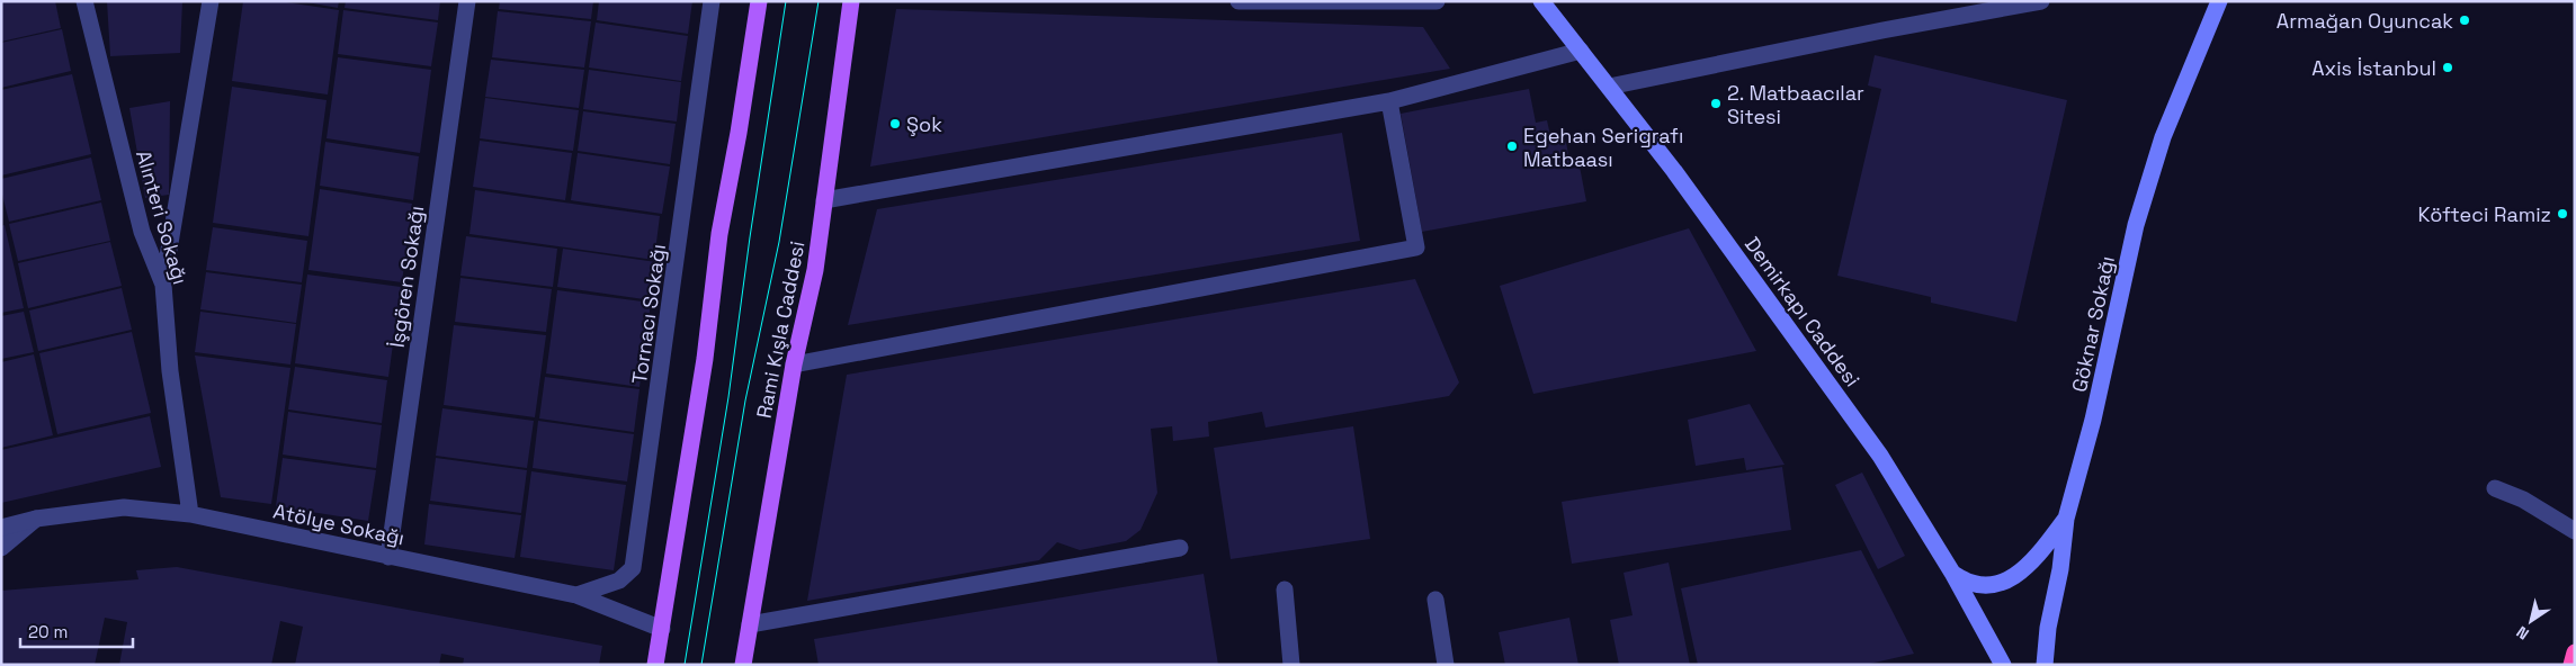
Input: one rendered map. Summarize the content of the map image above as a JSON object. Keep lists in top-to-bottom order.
{
  "streets": {
    "main road": ["Rami Kışla Caddesi"],
    "street": [
      "Alınteri Sokağı",
      "İşgören Sokağı",
      "Demirkapı Caddesi",
      "Tornacı Sokağı",
      "Göknar Sokağı",
      "Atölye Sokağı"
    ]
  },
  "crossings": [
    ["Alınteri Sokağı", "Atölye Sokağı"],
    ["İşgören Sokağı", "Atölye Sokağı"],
    ["Tornacı Sokağı", "Atölye Sokağı"]
  ],
  "places": [
    "Armağan Oyuncak",
    "Axis İstanbul",
    "2. Matbaacılar Sitesi",
    "Şok",
    "Egehan Serigrafı Matbaası",
    "Köfteci Ramiz"
  ],
  "scale_bar": "20 m",
  "north": "bottom left"
}
